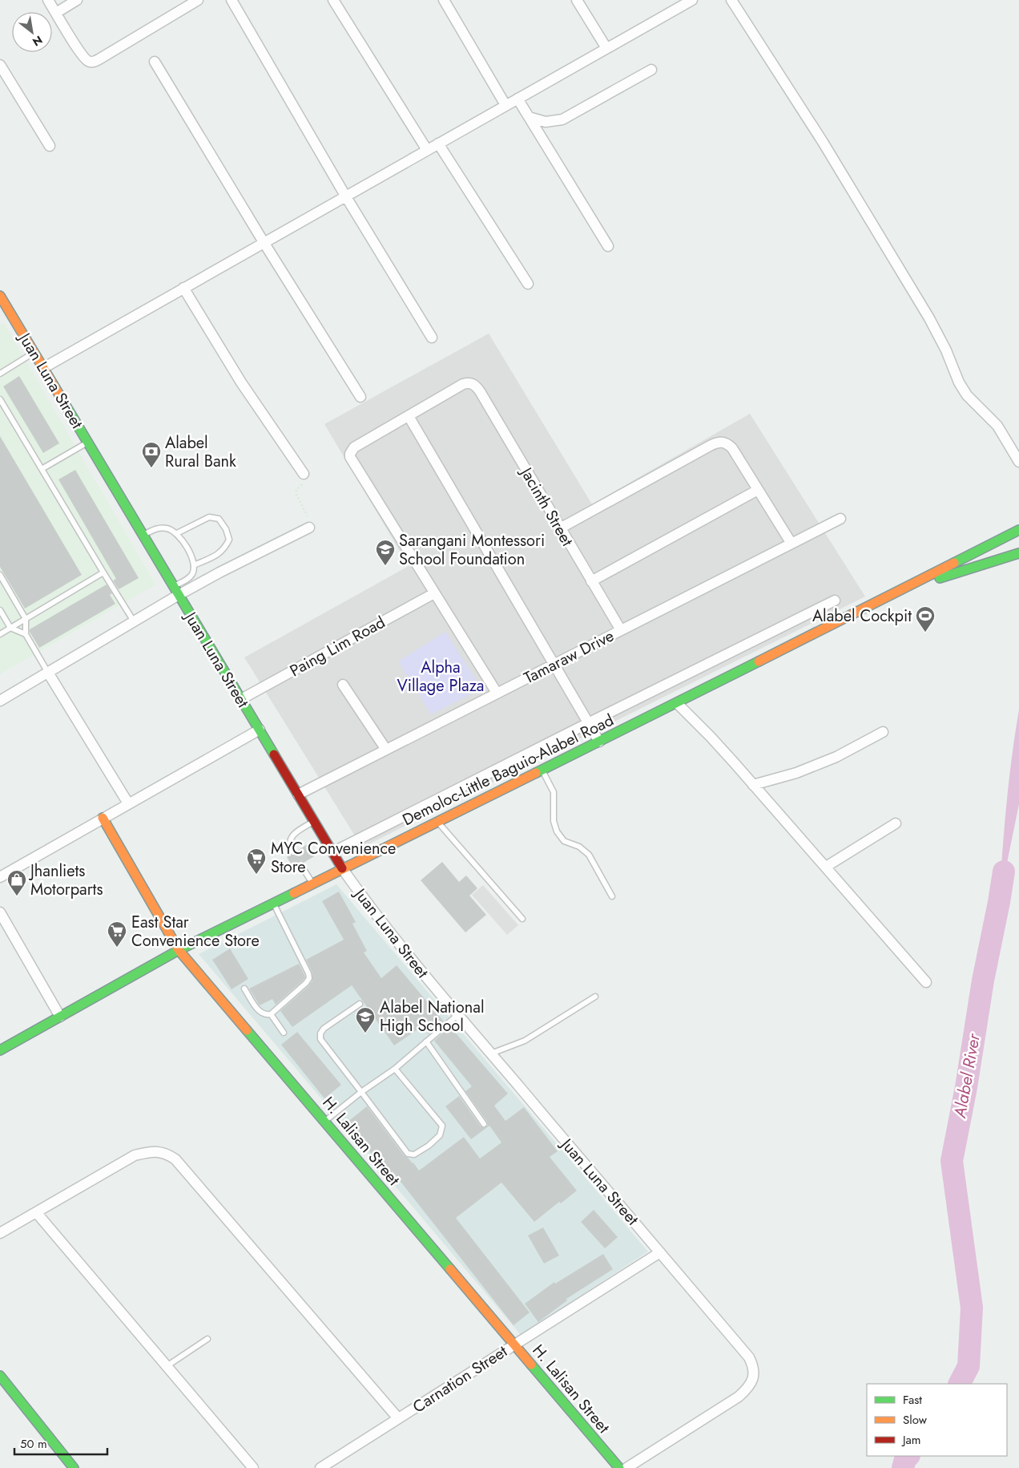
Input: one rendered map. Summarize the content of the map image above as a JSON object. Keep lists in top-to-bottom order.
{
  "streets": {
    "street": [
      "Juan Luna Street",
      "Jacinth Street",
      "Paing Lim Road",
      "Tamaraw Drive",
      "Demoloc-Little Baguio-Alabel Road",
      "H. Lalisan Street",
      "Carnation Street"
    ]
  },
  "crossings": [
    ["Juan Luna Street", "Paing Lim Road"],
    ["Juan Luna Street", "Tamaraw Drive"],
    ["Juan Luna Street", "Demoloc-Little Baguio-Alabel Road"],
    ["Juan Luna Street", "Carnation Street"],
    ["Jacinth Street", "Tamaraw Drive"],
    ["Demoloc-Little Baguio-Alabel Road", "H. Lalisan Street"],
    ["H. Lalisan Street", "Carnation Street"]
  ],
  "water": ["Alabel River"],
  "parks": ["Alpha Village Plaza"],
  "places": {
    "bank": ["Alabel Rural Bank"],
    "school or university": ["Sarangani Montessori School Foundation", "Alabel National High School"],
    "sports": ["Alabel Cockpit"],
    "supermarket": ["MYC Convenience Store", "East Star Convenience Store"],
    "shop": ["Jhanliets Motorparts"]
  },
  "legend": ["Fast", "Slow", "Jam"],
  "scale_bar": "50 m",
  "north": "bottom right"
}
